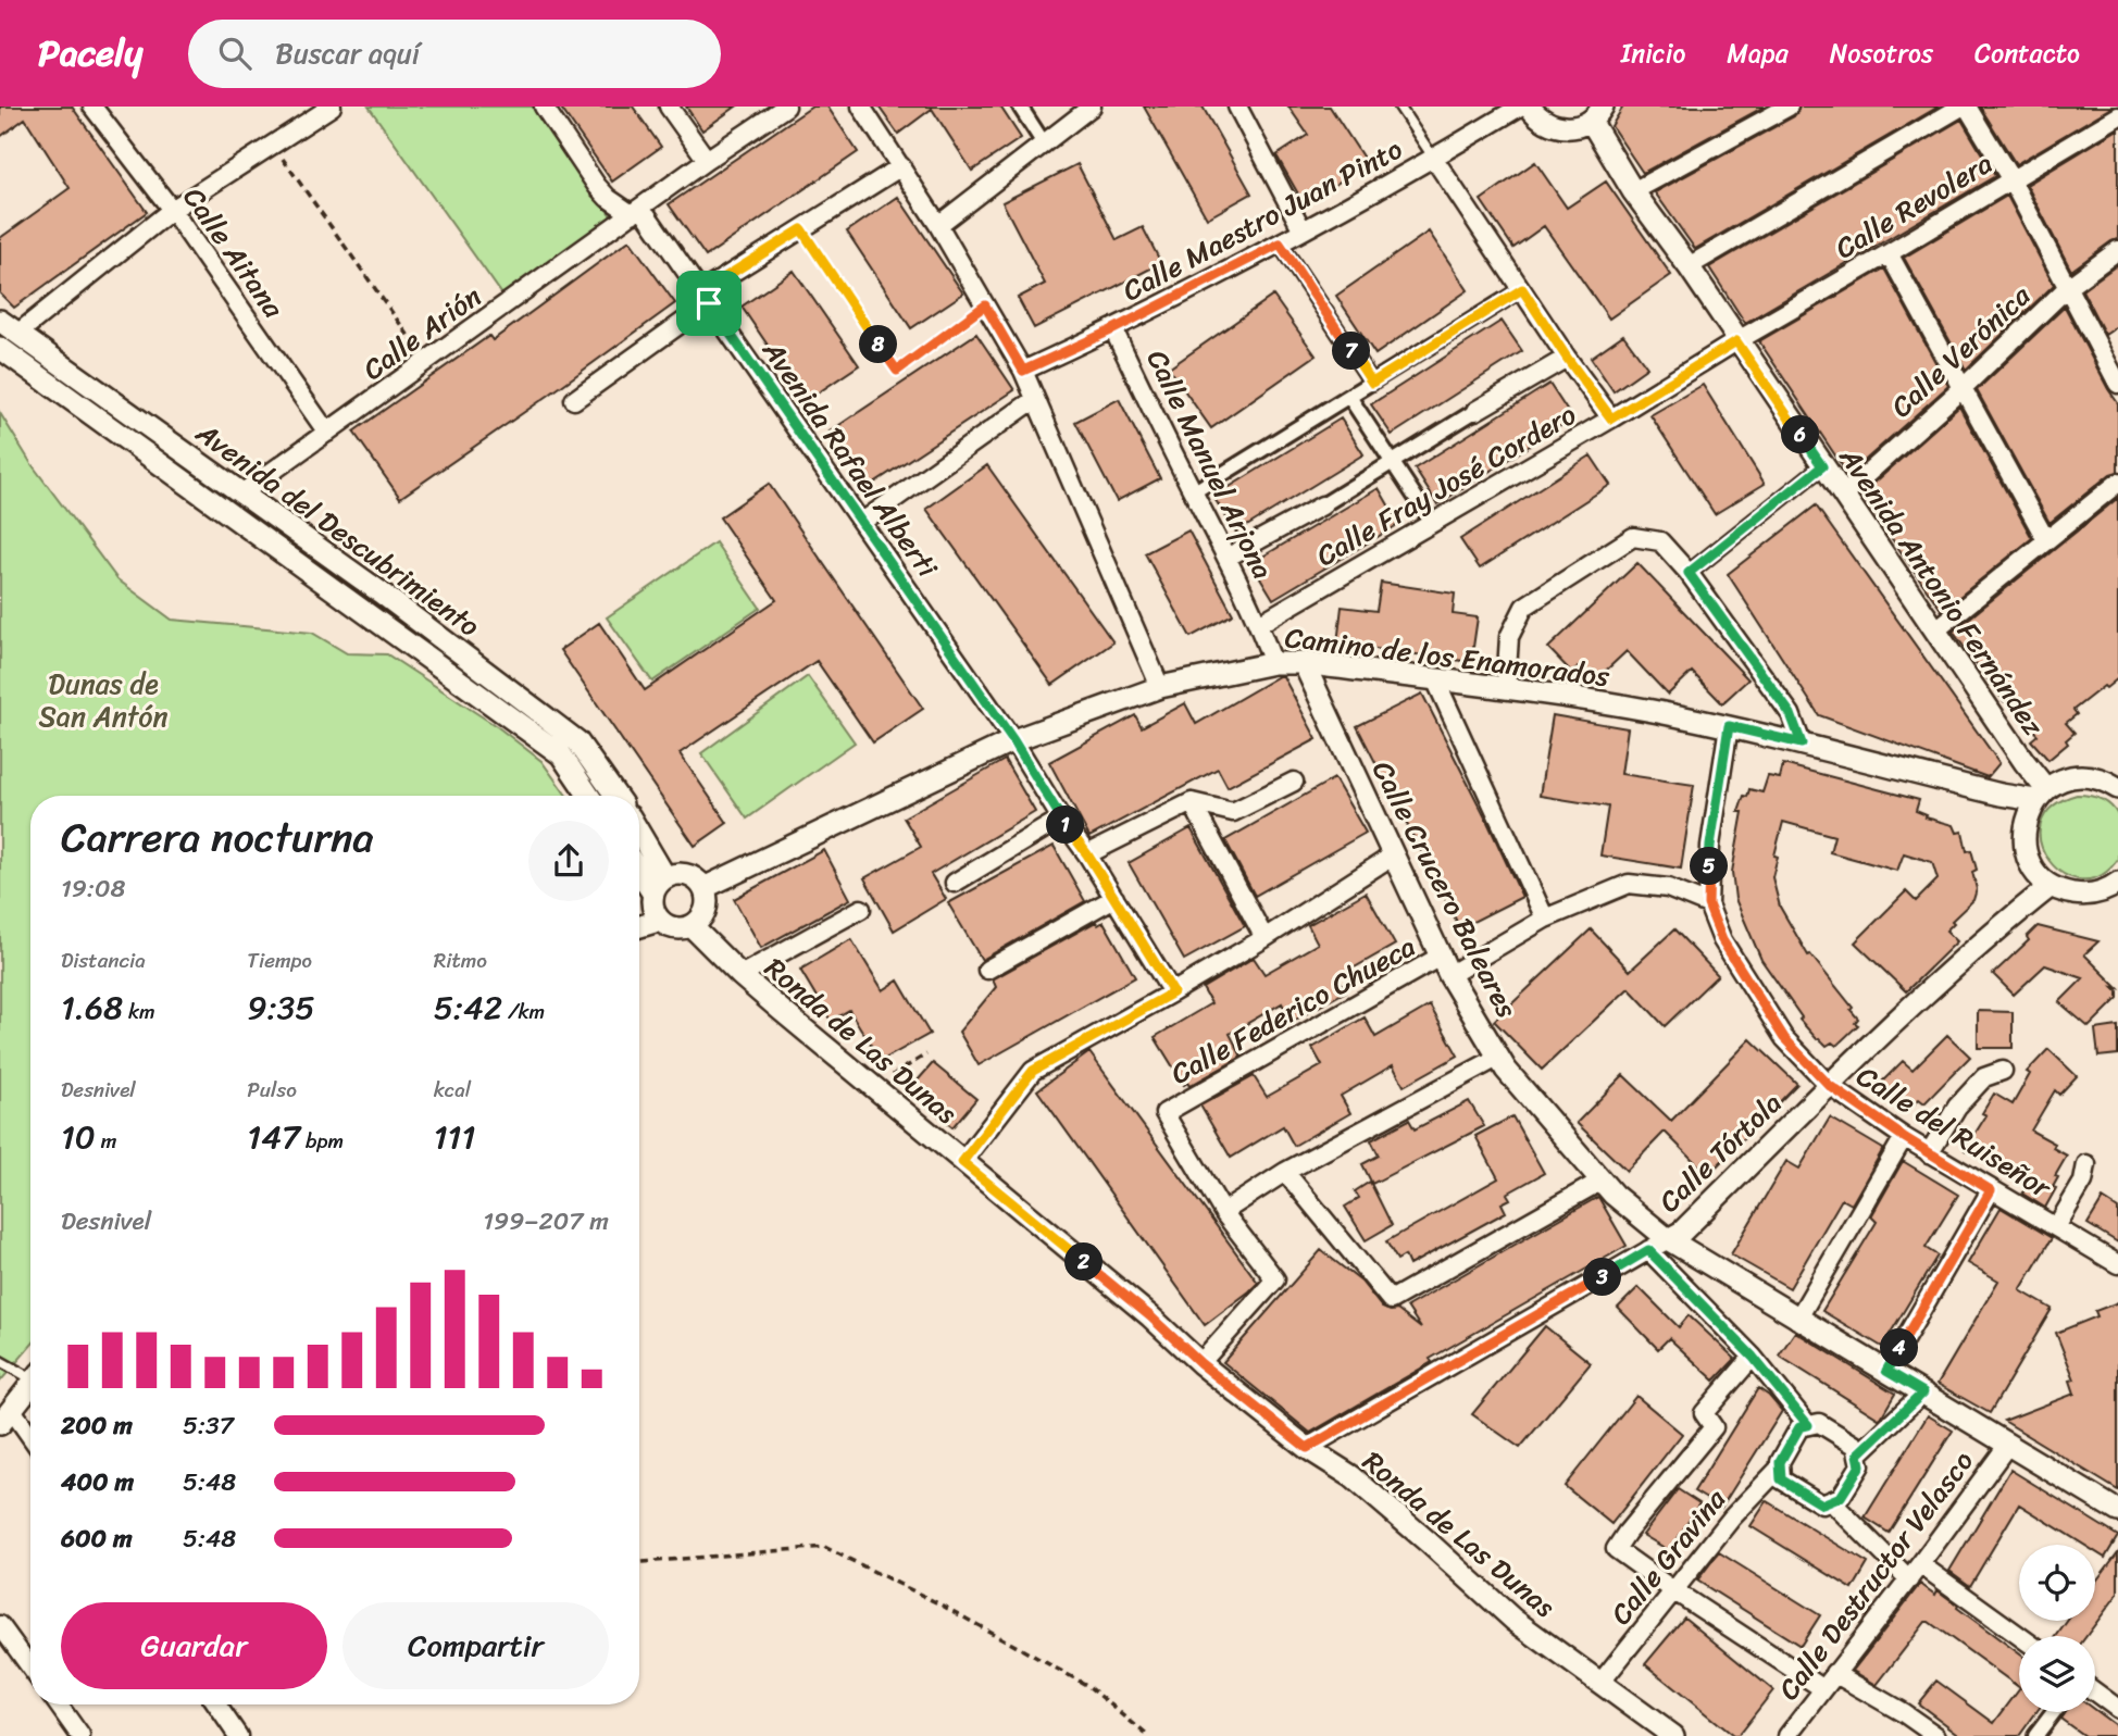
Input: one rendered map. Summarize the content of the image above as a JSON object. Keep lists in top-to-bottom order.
{
  "streets": {
    "street": [
      "Calle Revolera",
      "Calle Maestro Juan Pinto",
      "Calle Aitana",
      "Calle Arión",
      "Calle Verónica",
      "Avenida Rafael Alberti",
      "Calle Manuel Arjona",
      "Calle Fray José Cordero",
      "Avenida del Descubrimiento",
      "Avenida Antonio Fernández",
      "Camino de los Enamorados",
      "Calle Crucero Baleares",
      "Calle Federico Chueca",
      "Ronda de Las Dunas",
      "Calle del Ruiseñor",
      "Calle Tórtola",
      "Calle Gravina",
      "Calle Destructor Velasco"
    ]
  },
  "crossings": [
    ["Calle Revolera", "Calle Fray José Cordero"],
    ["Calle Revolera", "Avenida Antonio Fernández"],
    ["Calle Maestro Juan Pinto", "Calle Manuel Arjona"],
    ["Calle Aitana", "Calle Arión"],
    ["Calle Arión", "Avenida Rafael Alberti"],
    ["Calle Arión", "Avenida del Descubrimiento"],
    ["Calle Verónica", "Avenida Antonio Fernández"],
    ["Avenida Rafael Alberti", "Camino de los Enamorados"],
    ["Calle Manuel Arjona", "Calle Fray José Cordero"],
    ["Calle Manuel Arjona", "Camino de los Enamorados"],
    ["Calle Fray José Cordero", "Avenida Antonio Fernández"],
    ["Avenida Antonio Fernández", "Camino de los Enamorados"],
    ["Camino de los Enamorados", "Calle Crucero Baleares"],
    ["Camino de los Enamorados", "Ronda de Las Dunas"],
    ["Camino de los Enamorados", "Calle del Ruiseñor"],
    ["Calle Crucero Baleares", "Calle Federico Chueca"],
    ["Calle Crucero Baleares", "Calle Tórtola"],
    ["Calle Crucero Baleares", "Calle Destructor Velasco"],
    ["Calle Federico Chueca", "Ronda de Las Dunas"],
    ["Ronda de Las Dunas", "Calle Tórtola"],
    ["Ronda de Las Dunas", "Calle Gravina"],
    ["Calle del Ruiseñor", "Calle Tórtola"]
  ],
  "parks": ["Dunas de San Antón"],
  "page": {
    "header": "Pacely",
    "search": "Buscar aquí",
    "nav": [
      "Inicio",
      "Mapa",
      "Nosotros",
      "Contacto"
    ],
    "pins": [
      "8",
      "7",
      "6",
      "1",
      "5",
      "2",
      "3",
      "4"
    ],
    "heading": ["Carrera nocturna", "19:08"],
    "stats": [
      ["Distancia", "1.68 km"],
      ["Tiempo", "9:35"],
      ["Ritmo", "5:42 /km"],
      ["Desnivel", "10 m"],
      ["Pulso", "147 bpm"],
      ["kcal", "111"]
    ],
    "chart": ["Desnivel", "199–207 m"],
    "list": [
      {
        "name": "200 m",
        "note": "5:37"
      },
      {
        "name": "400 m",
        "note": "5:48"
      },
      {
        "name": "600 m",
        "note": "5:48"
      }
    ],
    "buttons": ["Guardar", "Compartir"]
  }
}
